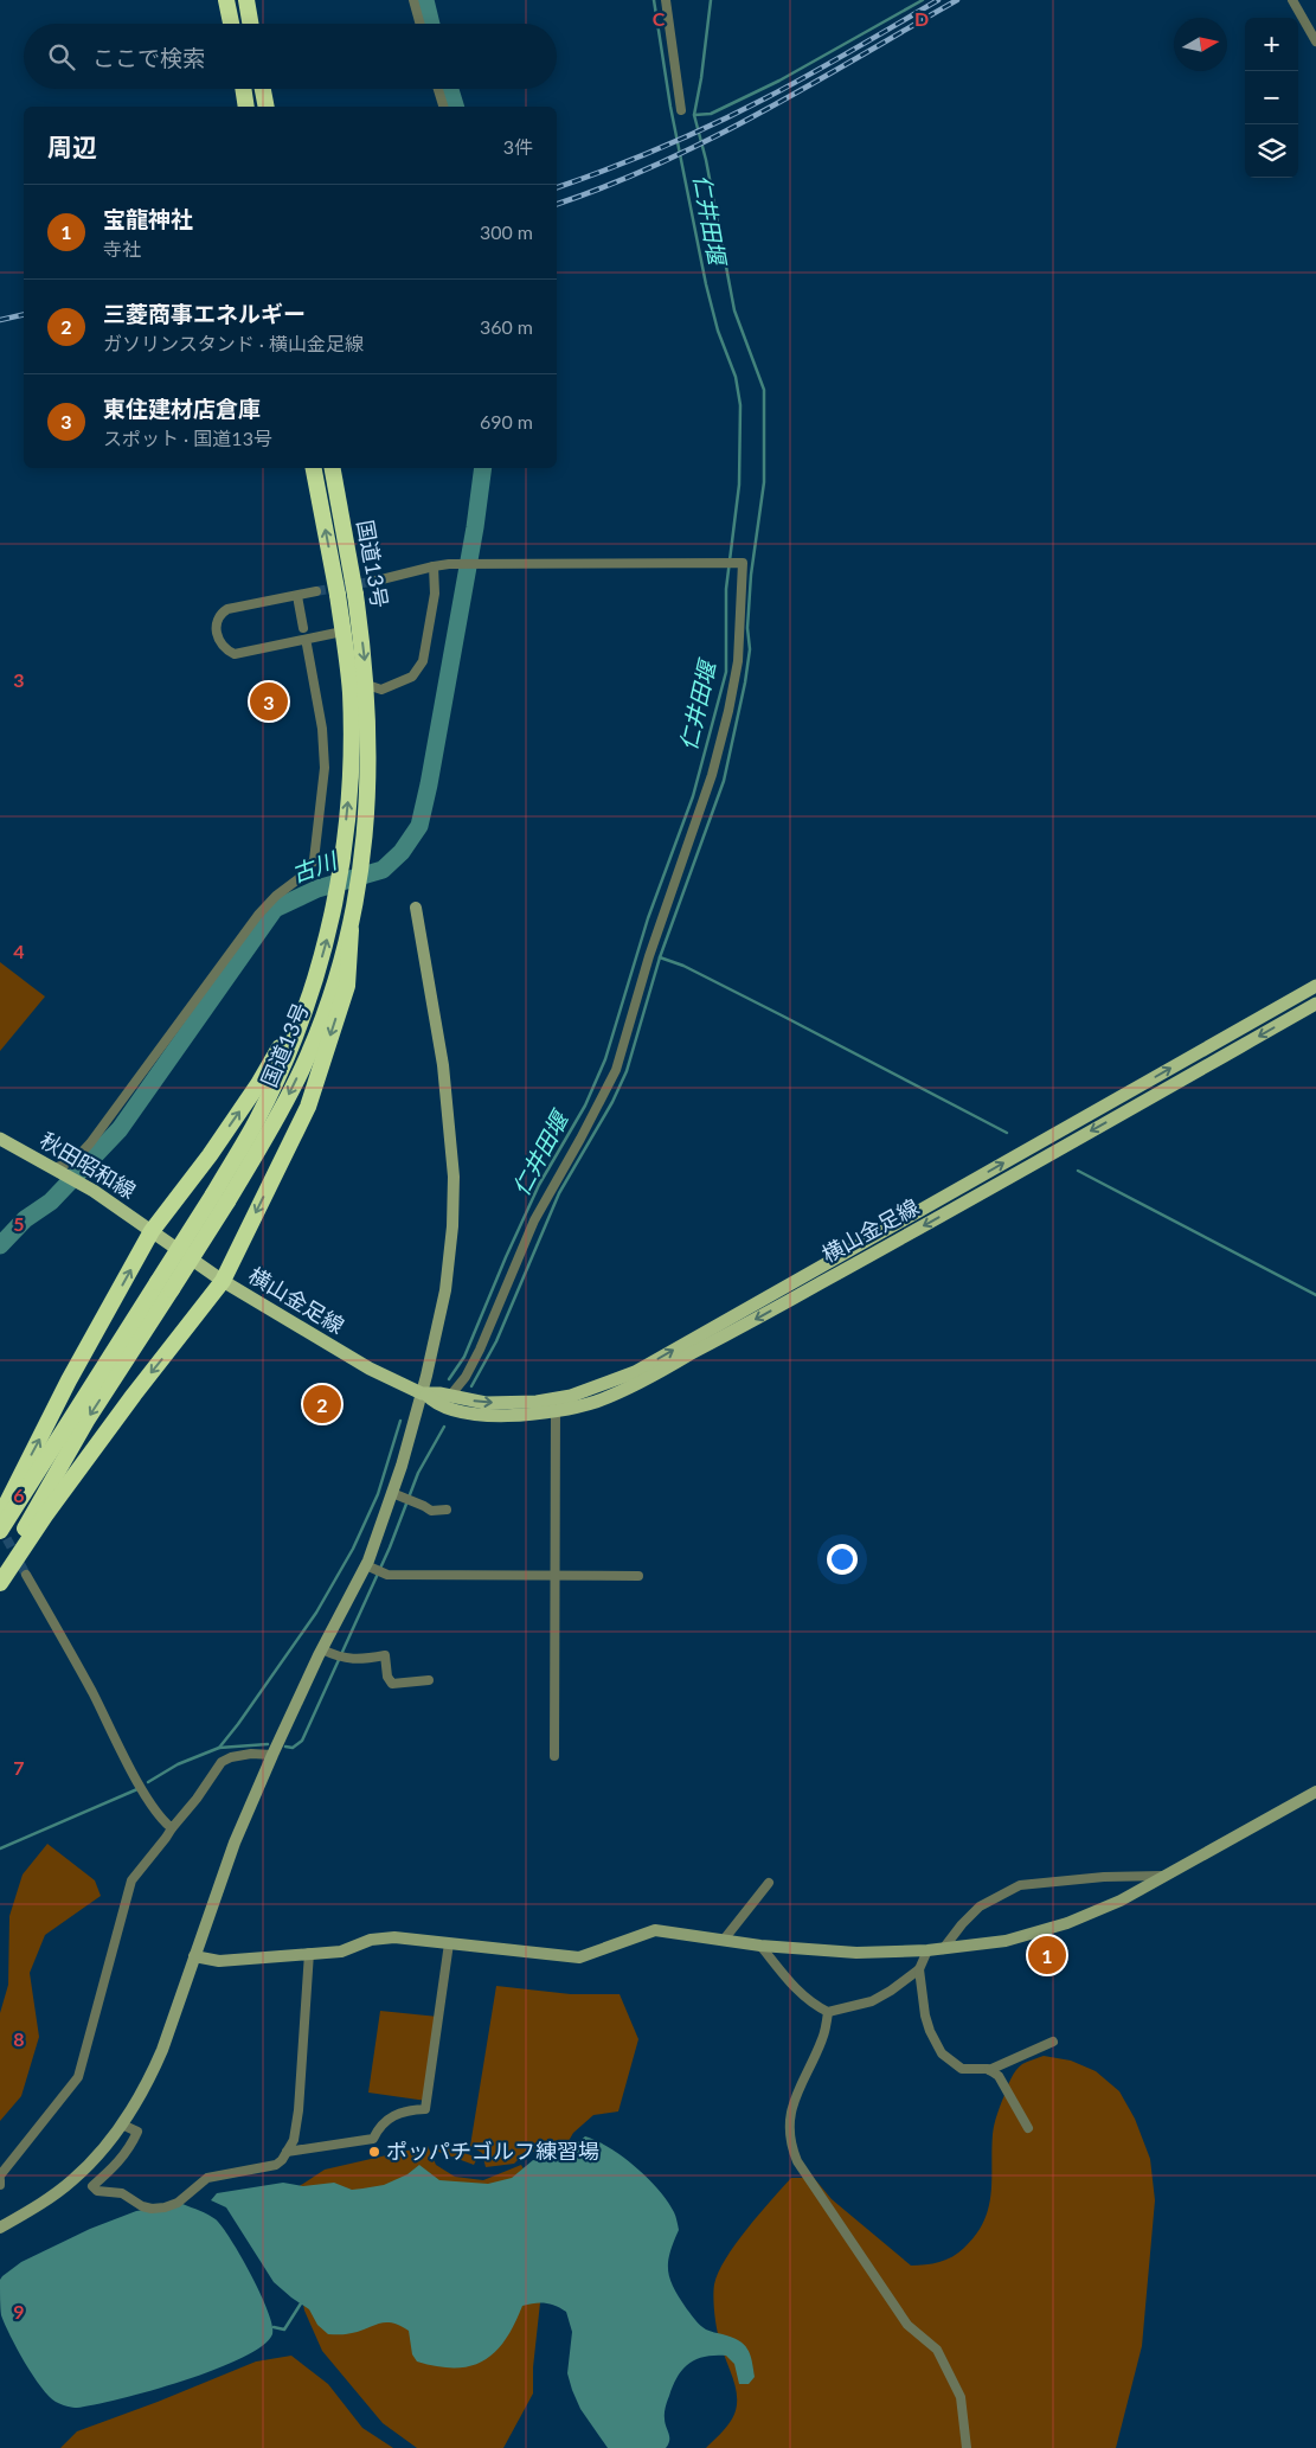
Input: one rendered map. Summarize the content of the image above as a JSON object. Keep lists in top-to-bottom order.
{
  "streets": {
    "highway": ["国道13号"],
    "main road": ["秋田昭和線", "横山金足線"]
  },
  "crossings": [
    ["秋田昭和線", "横山金足線"]
  ],
  "water": ["仁井田堰", "古川"],
  "places": ["ポッパチゴルフ練習場"],
  "north": "right",
  "page": {
    "map_buttons": ["+", "−"],
    "search": "ここで検索",
    "heading": ["周辺", "3件"],
    "list": [
      {
        "mark": "1",
        "name": "宝龍神社",
        "note": "寺社",
        "value": "300 m"
      },
      {
        "mark": "2",
        "name": "三菱商事エネルギー",
        "note": "ガソリンスタンド · 横山金足線",
        "value": "360 m"
      },
      {
        "mark": "3",
        "name": "東住建材店倉庫",
        "note": "スポット · 国道13号",
        "value": "690 m"
      }
    ],
    "pins": ["3", "2", "1"]
  },
  "grid": {
    "columns": ["C", "D"],
    "rows": [
      "3",
      "4",
      "5",
      "6",
      "7",
      "8",
      "9"
    ]
  }
}
